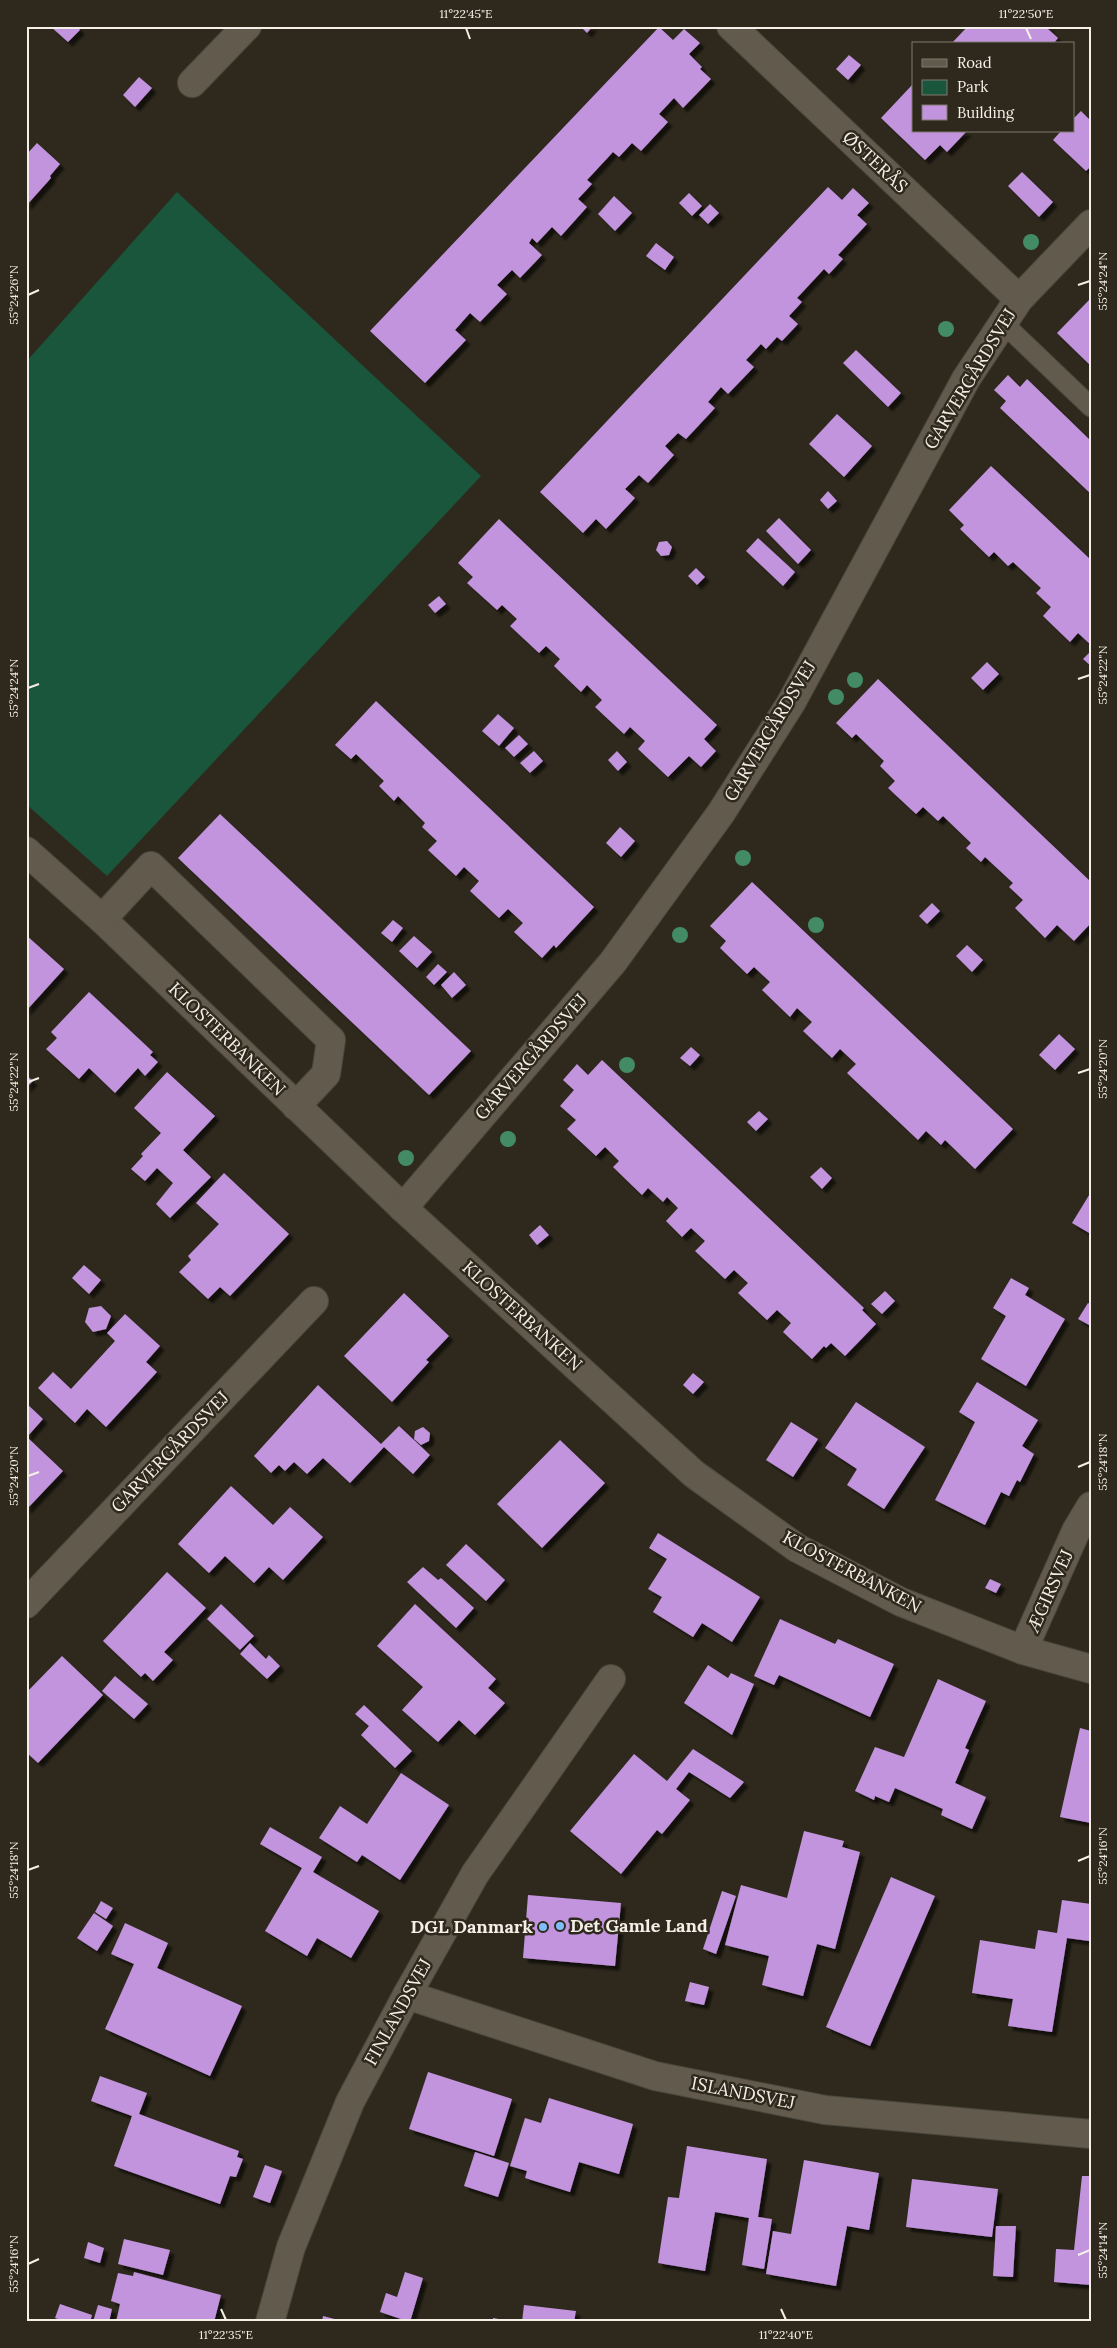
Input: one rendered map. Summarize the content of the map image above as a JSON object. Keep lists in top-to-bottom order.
{
  "streets": {
    "street": [
      "ØSTERÅS",
      "GARVERGÅRDSVEJ",
      "KLOSTERBANKEN",
      "ÆGIRSVEJ",
      "FINLANDSVEJ",
      "ISLANDSVEJ"
    ]
  },
  "crossings": [
    ["ØSTERÅS", "GARVERGÅRDSVEJ"],
    ["GARVERGÅRDSVEJ", "KLOSTERBANKEN"],
    ["KLOSTERBANKEN", "ÆGIRSVEJ"],
    ["FINLANDSVEJ", "ISLANDSVEJ"]
  ],
  "places": ["Det Gamle Land", "DGL Danmark"],
  "legend": ["Road", "Park", "Building"],
  "coordinates": [
    "11°22'45\"E",
    "11°22'50\"E",
    "55°24'24\"N",
    "55°24'26\"N",
    "55°24'22\"N",
    "55°24'20\"N",
    "55°24'18\"N",
    "55°24'16\"N",
    "55°24'14\"N",
    "11°22'35\"E",
    "11°22'40\"E"
  ]
}
